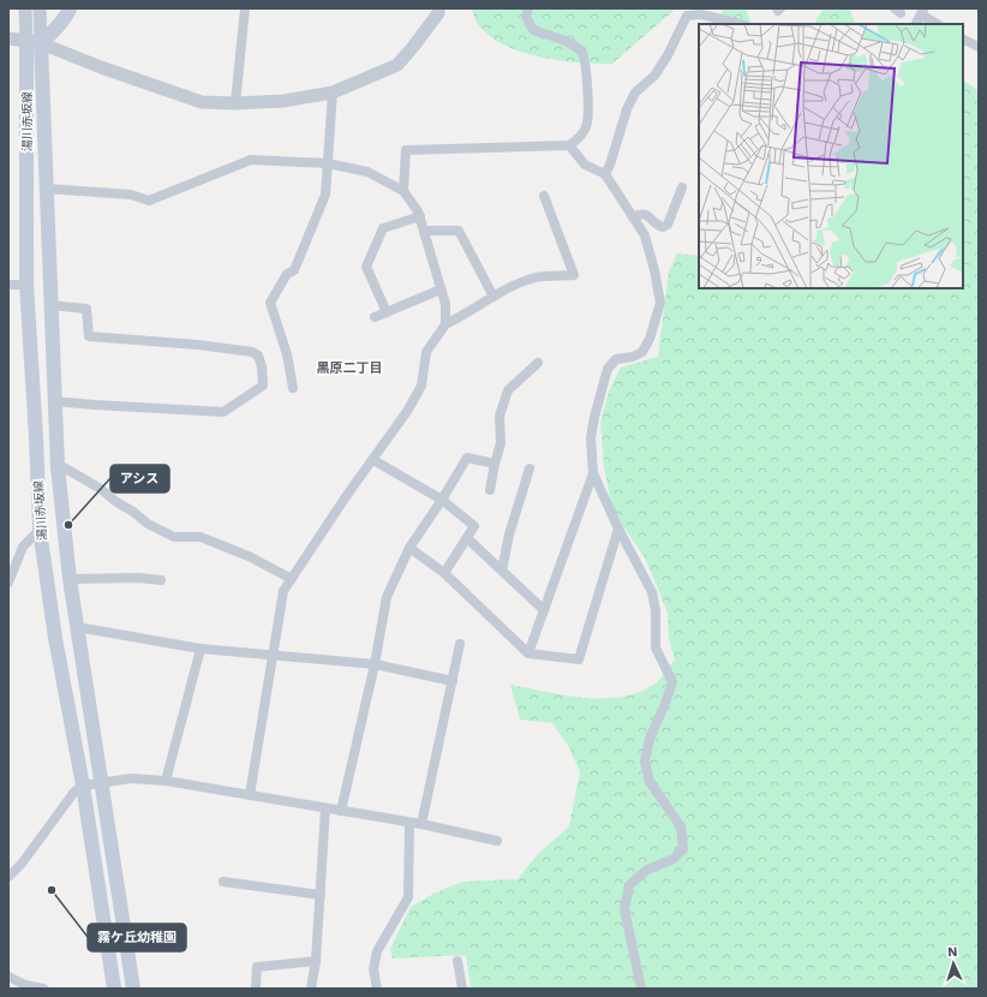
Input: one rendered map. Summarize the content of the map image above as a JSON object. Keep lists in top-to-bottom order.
{
  "streets": {
    "main road": ["湯川赤坂線"]
  },
  "districts": ["黒原二丁目"],
  "places": ["アシス", "霧ケ丘幼稚園"],
  "north": "top"
}
